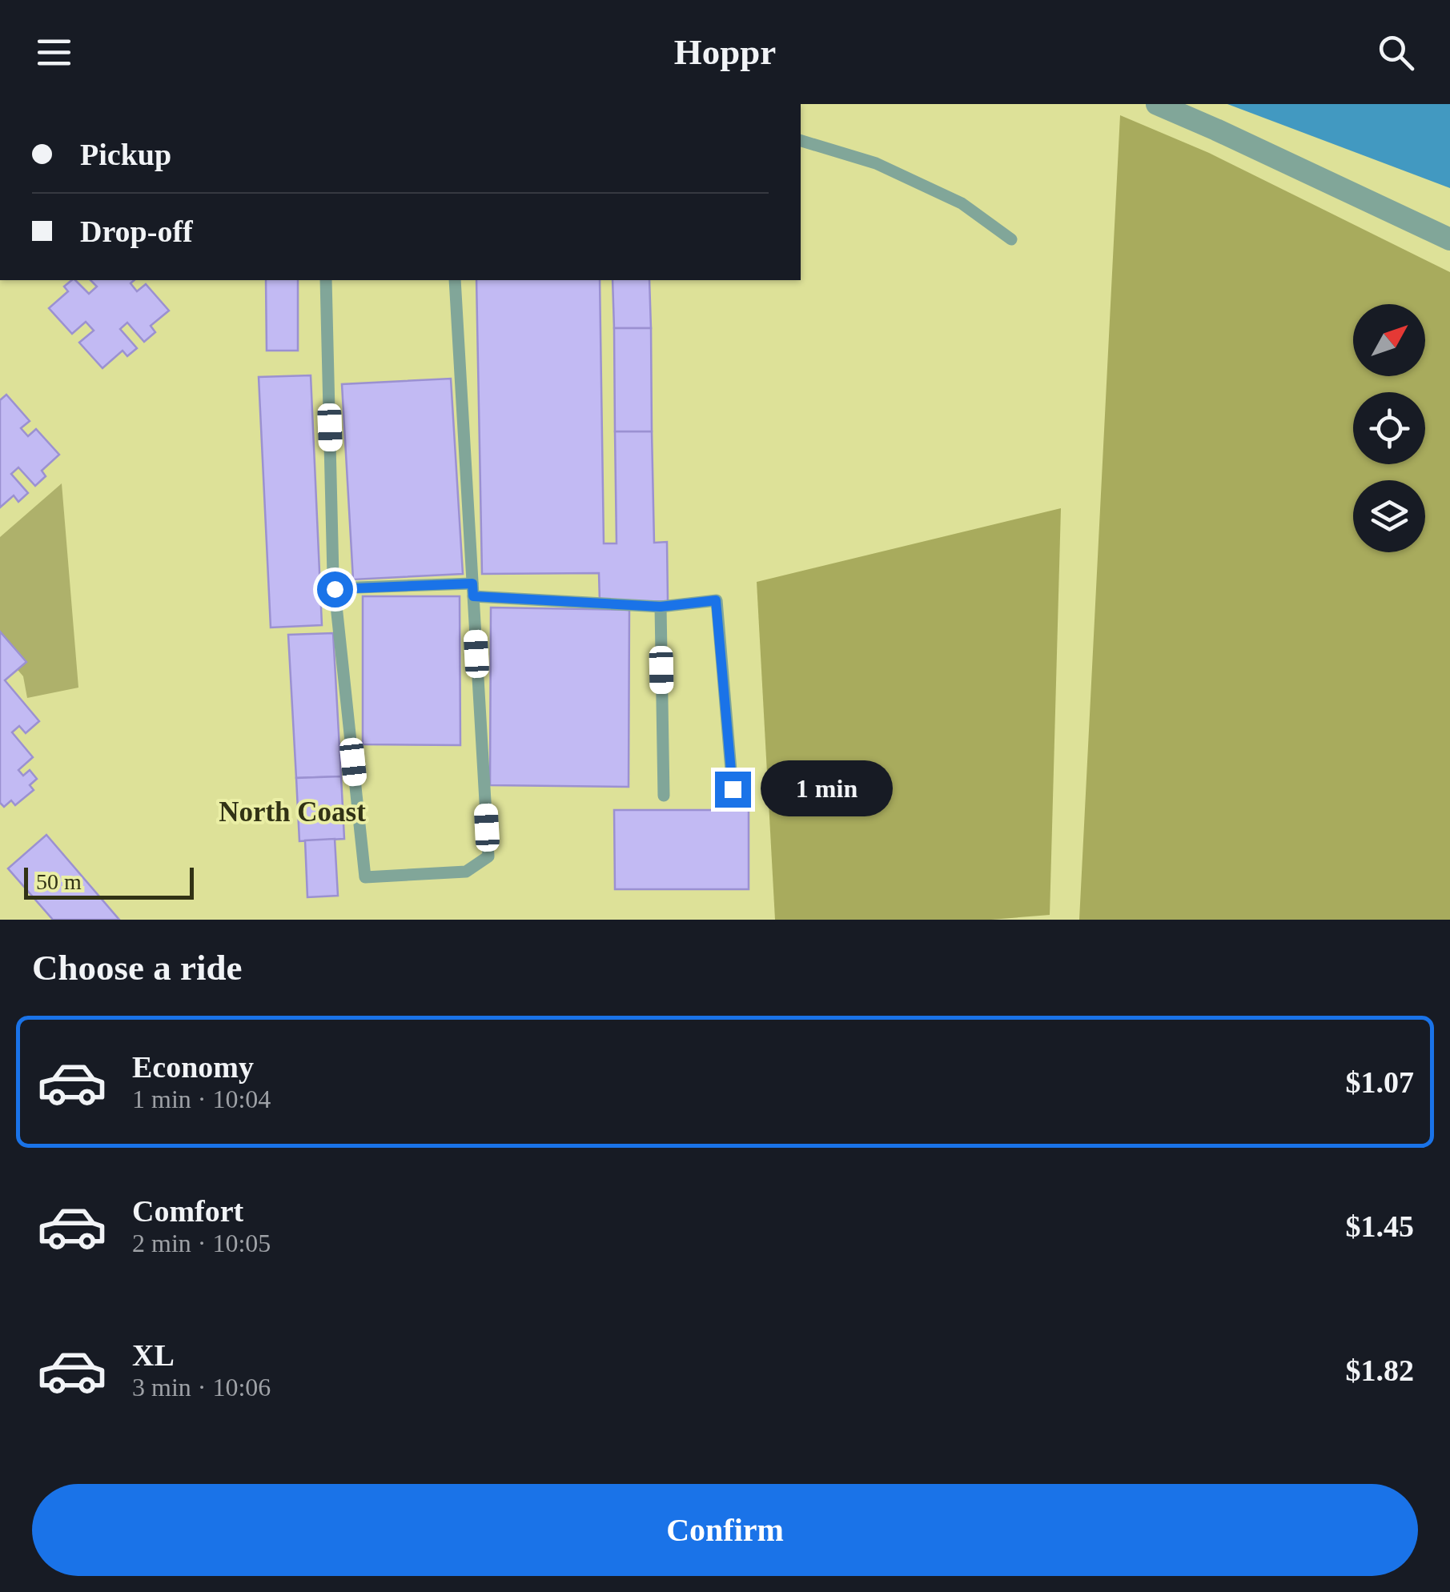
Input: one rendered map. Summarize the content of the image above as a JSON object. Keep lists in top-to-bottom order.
{
  "districts": ["North Coast"],
  "scale_bar": "50 m",
  "north": "top right",
  "page": {
    "header": "Hoppr",
    "banner": ["Pickup", "Drop-off"],
    "bubble": "1 min",
    "scale": "50 m",
    "heading": "Choose a ride",
    "list": [
      {
        "name": "Economy",
        "note": "1 min · 10:04",
        "value": "$1.07"
      },
      {
        "name": "Comfort",
        "note": "2 min · 10:05",
        "value": "$1.45"
      },
      {
        "name": "XL",
        "note": "3 min · 10:06",
        "value": "$1.82"
      }
    ],
    "buttons": "Confirm"
  }
}
